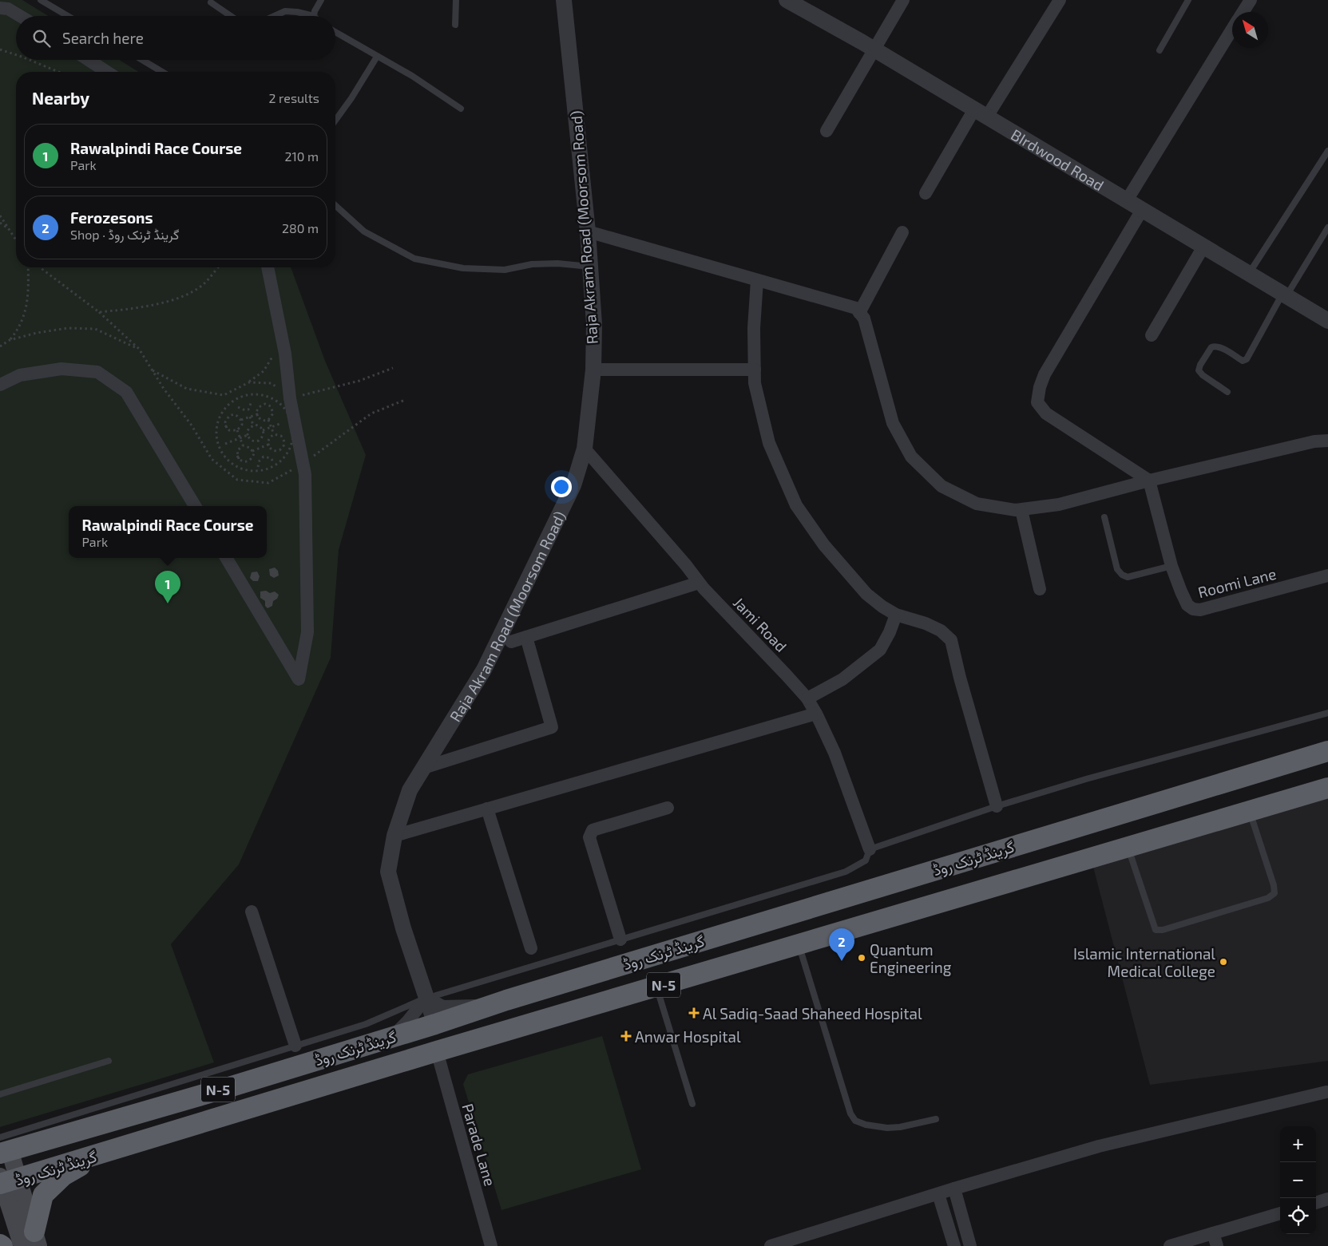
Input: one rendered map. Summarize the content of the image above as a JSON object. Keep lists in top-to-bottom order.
{
  "streets": {
    "highway": ["گرینڈ ٹرنک روڈ", "N-5"],
    "street": [
      "BIrdwood Road",
      "Raja Akram Road (Moorsom Road)",
      "Roomi Lane",
      "Jami Road",
      "Parade Lane"
    ]
  },
  "crossings": [
    ["Raja Akram Road (Moorsom Road)", "Jami Road"],
    ["Raja Akram Road (Moorsom Road)", "گرینڈ ٹرنک روڈ"],
    ["گرینڈ ٹرنک روڈ", "Parade Lane"]
  ],
  "places": {
    "other": ["Quantum Engineering", "Islamic International Medical College"],
    "health": ["Al Sadiq-Saad Shaheed Hospital", "Anwar Hospital"]
  },
  "north": "top left",
  "page": {
    "search": "Search here",
    "heading": ["Nearby", "2 results"],
    "list": [
      {
        "mark": "1",
        "name": "Rawalpindi Race Course",
        "note": "Park",
        "value": "210 m"
      },
      {
        "mark": "2",
        "name": "Ferozesons",
        "note": "Shop · گرینڈ ٹرنک روڈ",
        "value": "280 m"
      }
    ],
    "popup": ["Rawalpindi Race Course", "Park"],
    "pins": ["1", "2"],
    "map_buttons": ["+", "−"]
  }
}
